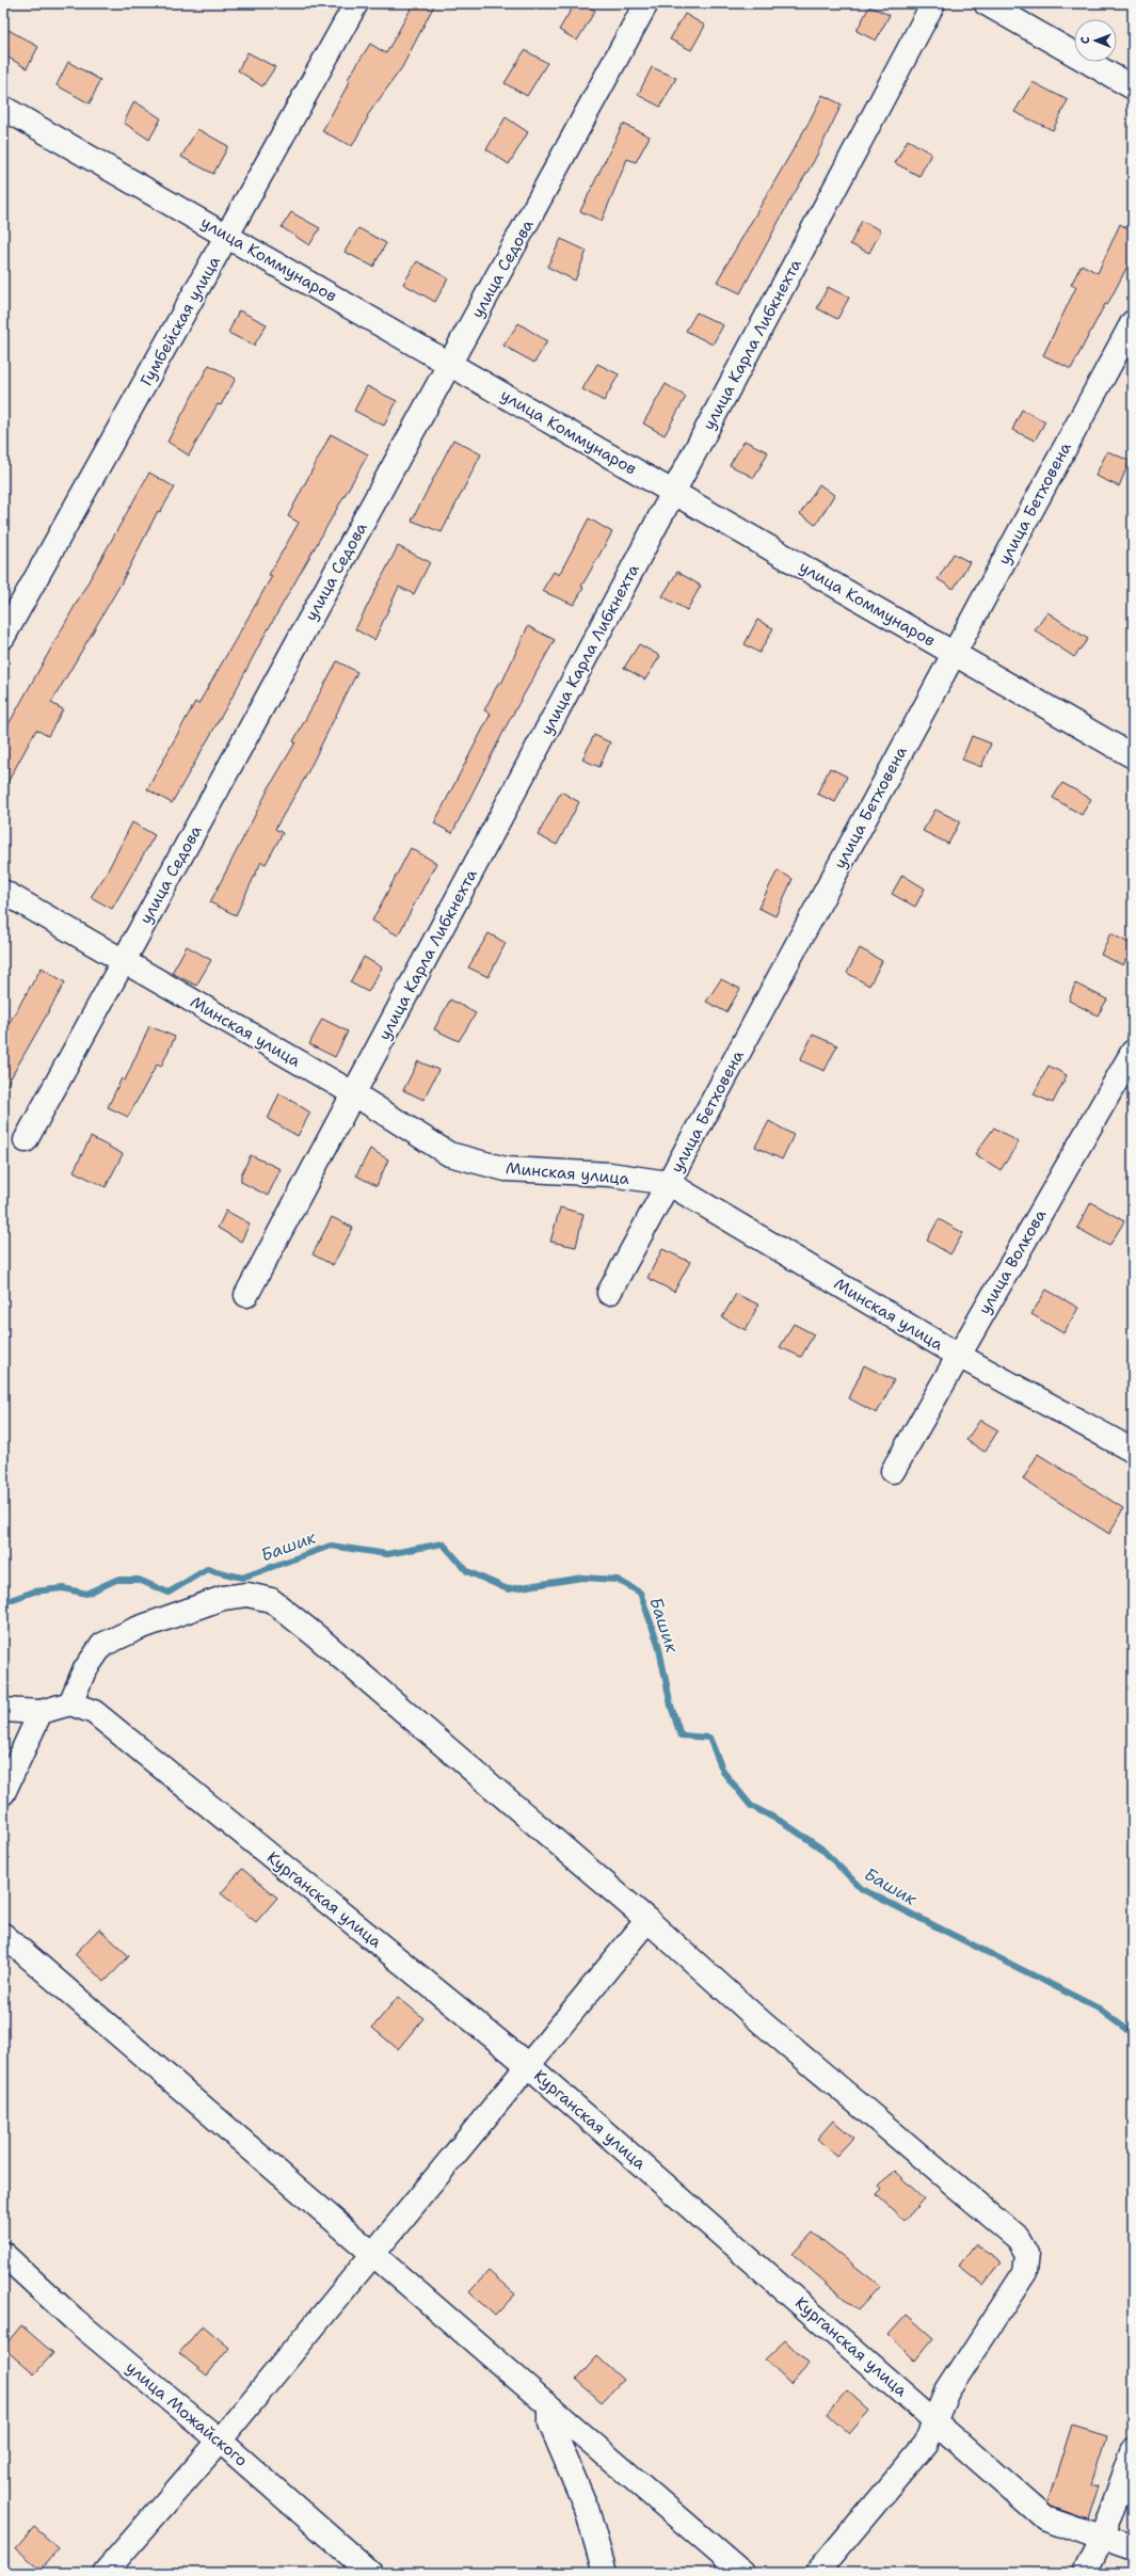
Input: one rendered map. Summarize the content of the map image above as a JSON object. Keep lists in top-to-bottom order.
{
  "streets": {
    "street": [
      "улица Коммунаров",
      "улица Седова",
      "Гумбейская улица",
      "улица Карла Либкнехта",
      "улица Бетховена",
      "Минская улица",
      "улица Волкова",
      "Курганская улица",
      "улица Можайского"
    ]
  },
  "crossings": [
    ["улица Коммунаров", "улица Седова"],
    ["улица Коммунаров", "Гумбейская улица"],
    ["улица Коммунаров", "улица Карла Либкнехта"],
    ["улица Коммунаров", "улица Бетховена"],
    ["улица Седова", "Минская улица"],
    ["улица Карла Либкнехта", "Минская улица"],
    ["улица Бетховена", "Минская улица"],
    ["Минская улица", "улица Волкова"]
  ],
  "water": ["Башик"],
  "north": "left"
}
